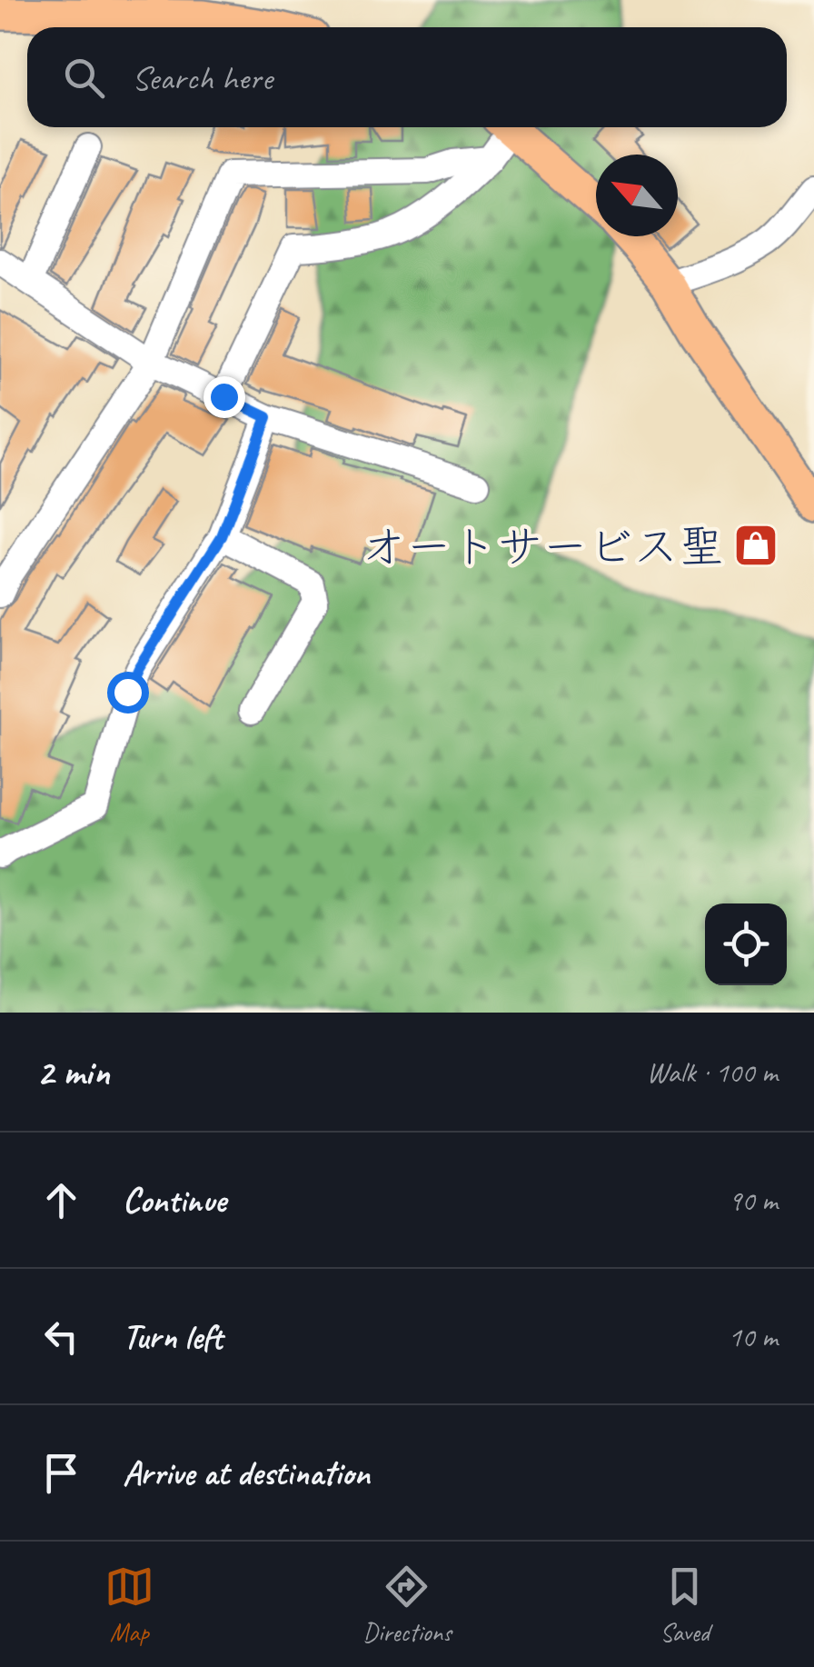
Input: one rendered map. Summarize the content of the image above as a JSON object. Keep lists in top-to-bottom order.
{
  "places": {
    "shop": ["オートサービス聖"]
  },
  "north": "top left",
  "page": {
    "search": "Search here",
    "heading": ["2 min", "Walk · 100 m"],
    "list": [
      ["Continue", "90 m"],
      ["Turn left", "10 m"],
      "Arrive at destination"
    ],
    "nav": ["Map", "Directions", "Saved"]
  }
}
